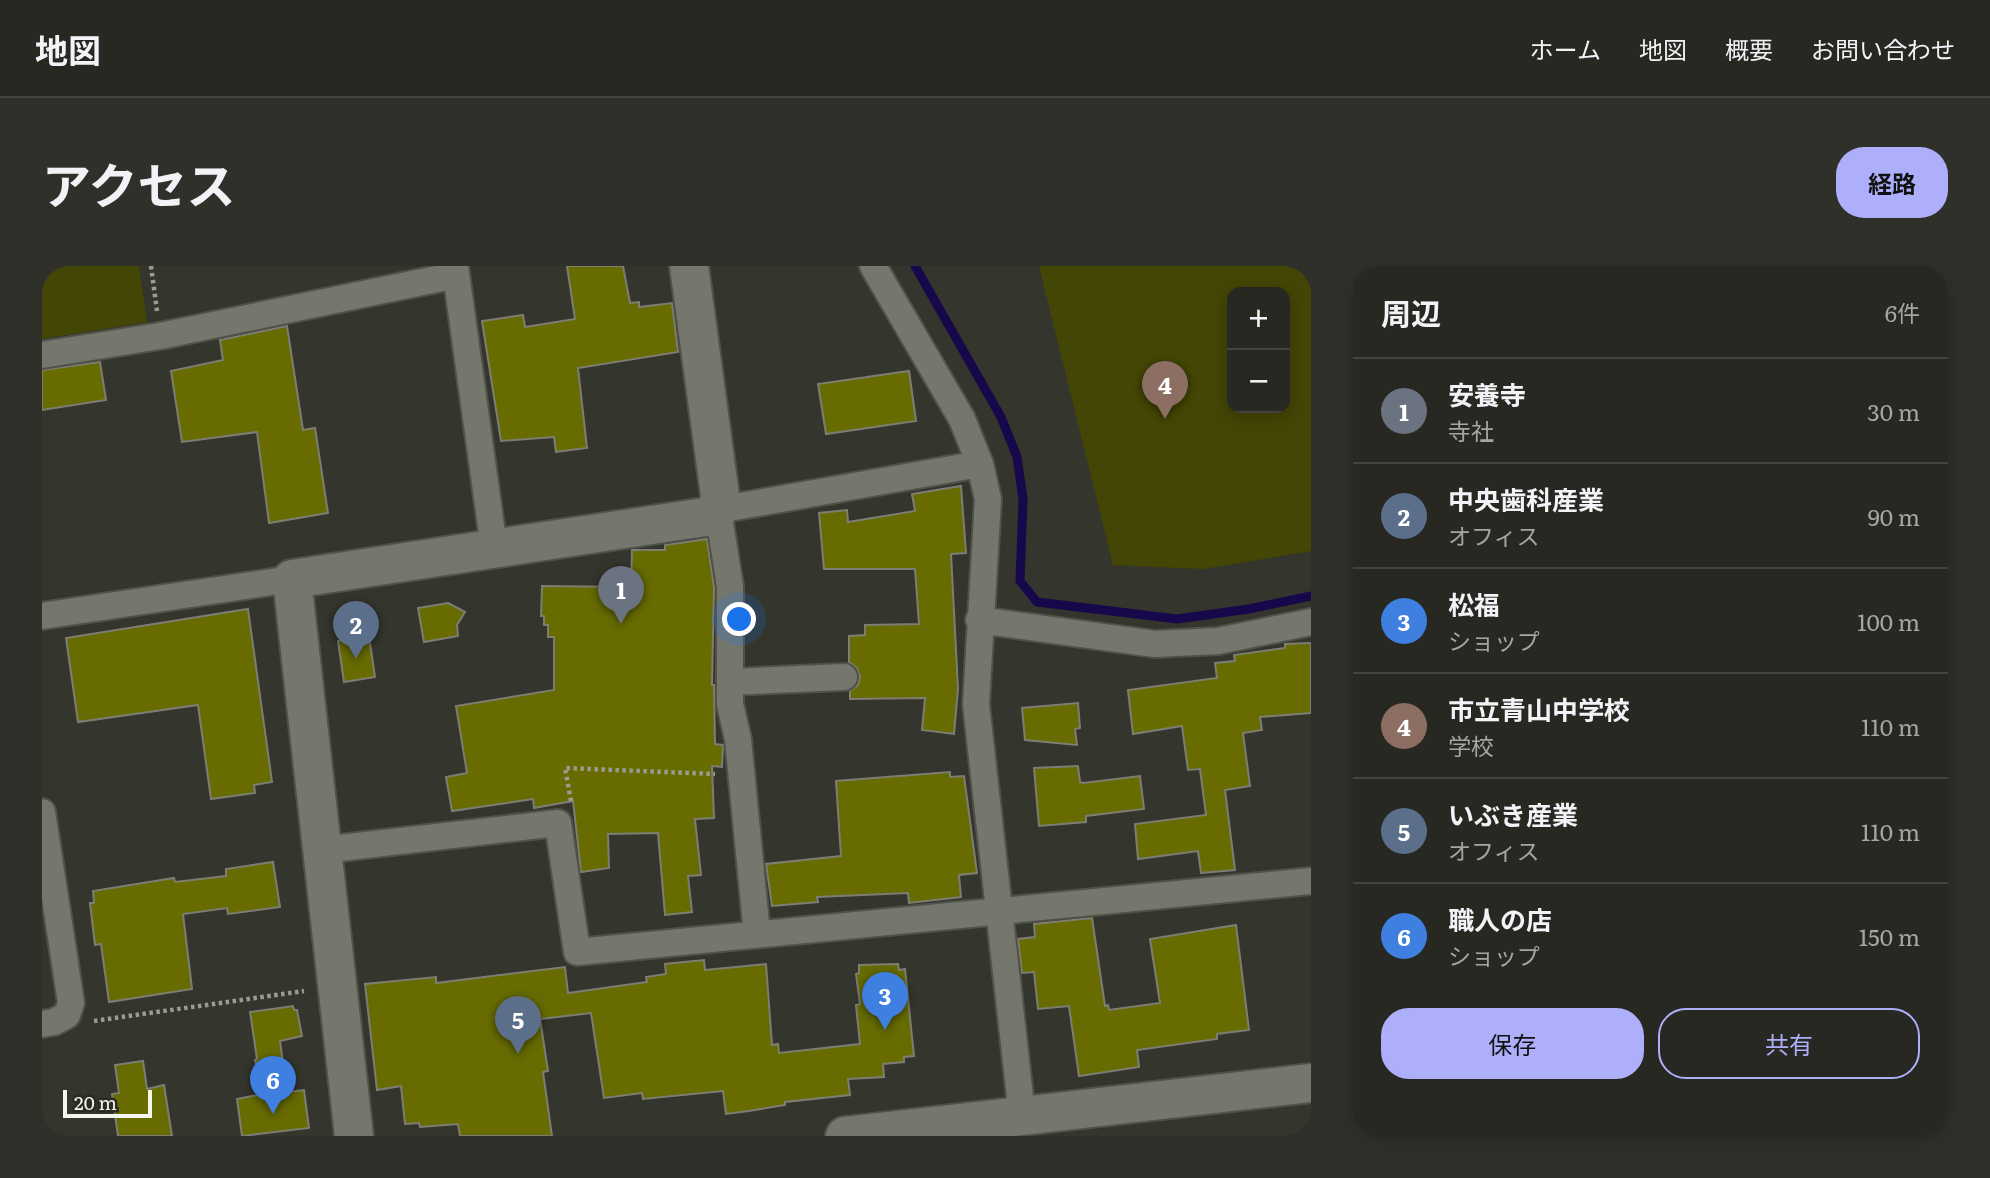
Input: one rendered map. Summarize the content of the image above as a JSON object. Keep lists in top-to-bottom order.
{
  "scale_bar": "20 m",
  "page": {
    "header": "地図",
    "nav": [
      "ホーム",
      "地図",
      "概要",
      "お問い合わせ"
    ],
    "title": "アクセス",
    "buttons": [
      "経路",
      ["保存", "共有"]
    ],
    "heading": ["周辺", "6件"],
    "map_buttons": ["+", "−"],
    "list": [
      {
        "mark": "1",
        "name": "安養寺",
        "note": "寺社",
        "value": "30 m"
      },
      {
        "mark": "2",
        "name": "中央歯科産業",
        "note": "オフィス",
        "value": "90 m"
      },
      {
        "mark": "3",
        "name": "松福",
        "note": "ショップ",
        "value": "100 m"
      },
      {
        "mark": "4",
        "name": "市立青山中学校",
        "note": "学校",
        "value": "110 m"
      },
      {
        "mark": "5",
        "name": "いぶき産業",
        "note": "オフィス",
        "value": "110 m"
      },
      {
        "mark": "6",
        "name": "職人の店",
        "note": "ショップ",
        "value": "150 m"
      }
    ],
    "pins": [
      "4",
      "1",
      "2",
      "3",
      "5",
      "6"
    ],
    "scale": "20 m"
  }
}
